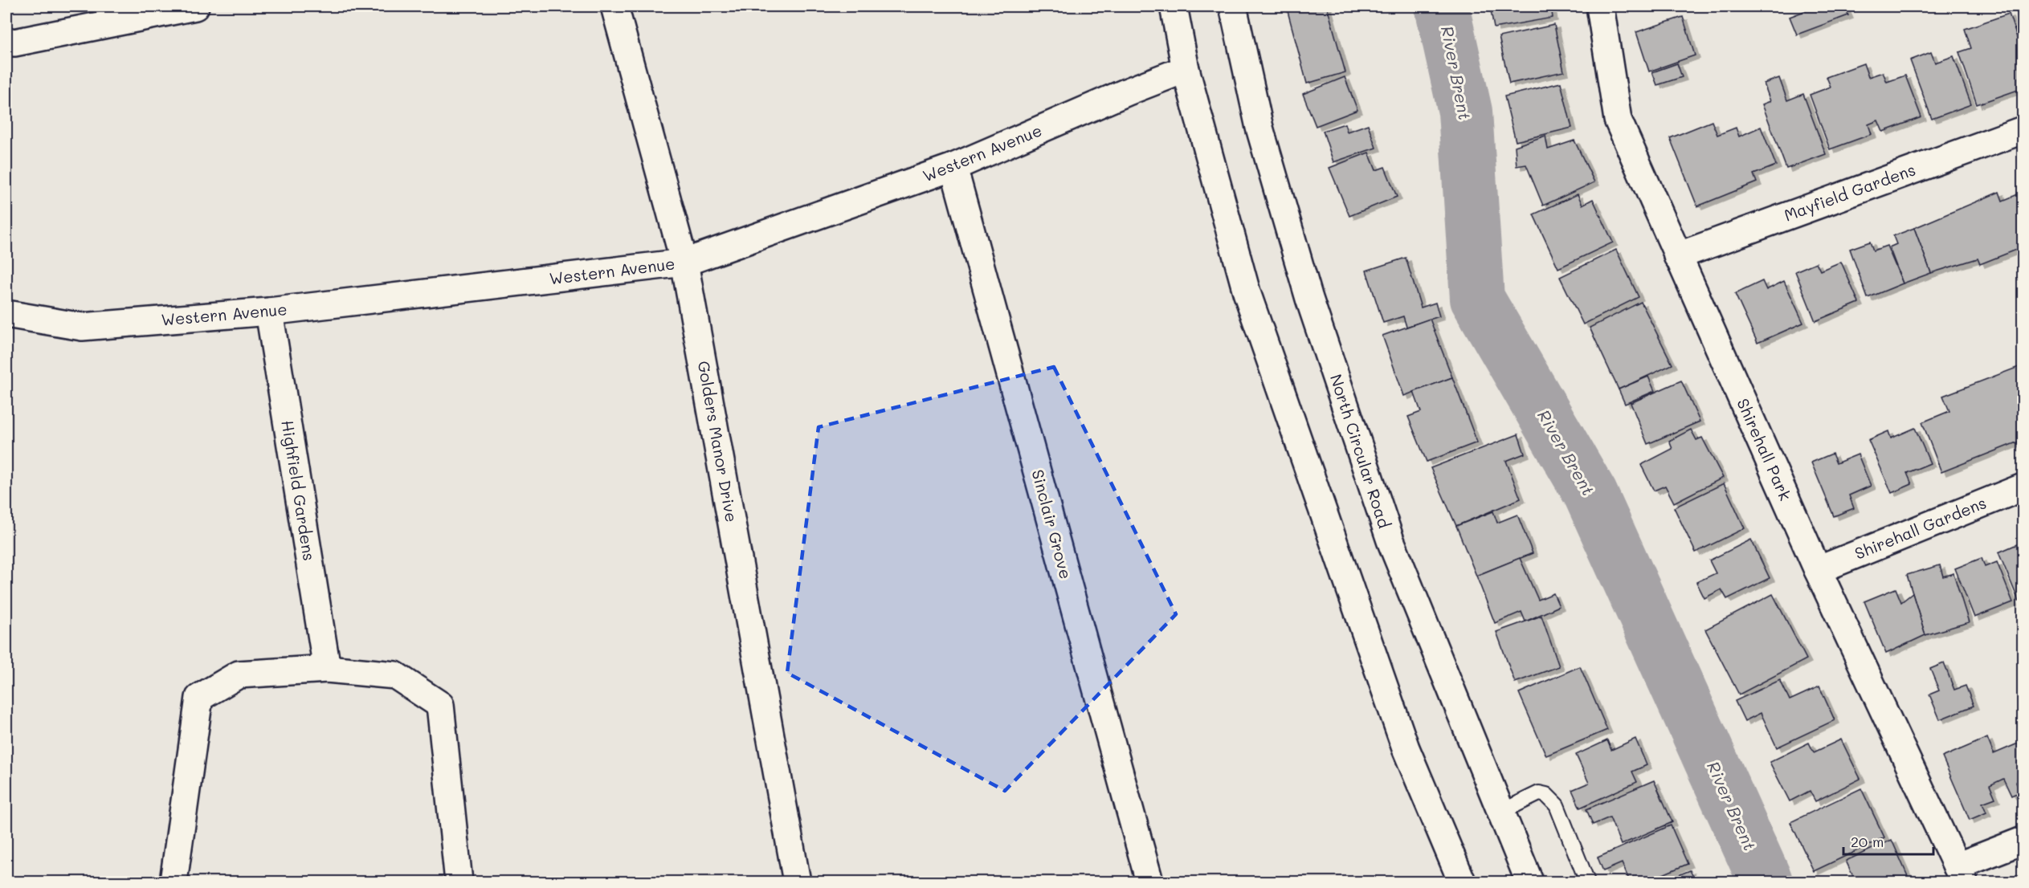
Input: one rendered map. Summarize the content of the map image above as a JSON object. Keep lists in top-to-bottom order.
{
  "streets": {
    "main road": [
      "Western Avenue",
      "Mayfield Gardens",
      "Golders Manor Drive",
      "Shirehall Park",
      "North Circular Road",
      "Highfield Gardens",
      "Sinclair Grove",
      "Shirehall Gardens"
    ]
  },
  "crossings": [
    ["Western Avenue", "Golders Manor Drive"],
    ["Western Avenue", "Highfield Gardens"],
    ["Western Avenue", "Sinclair Grove"],
    ["Mayfield Gardens", "Shirehall Park"],
    ["Shirehall Park", "Shirehall Gardens"]
  ],
  "water": ["River Brent"],
  "scale_bar": "20 m"
}
